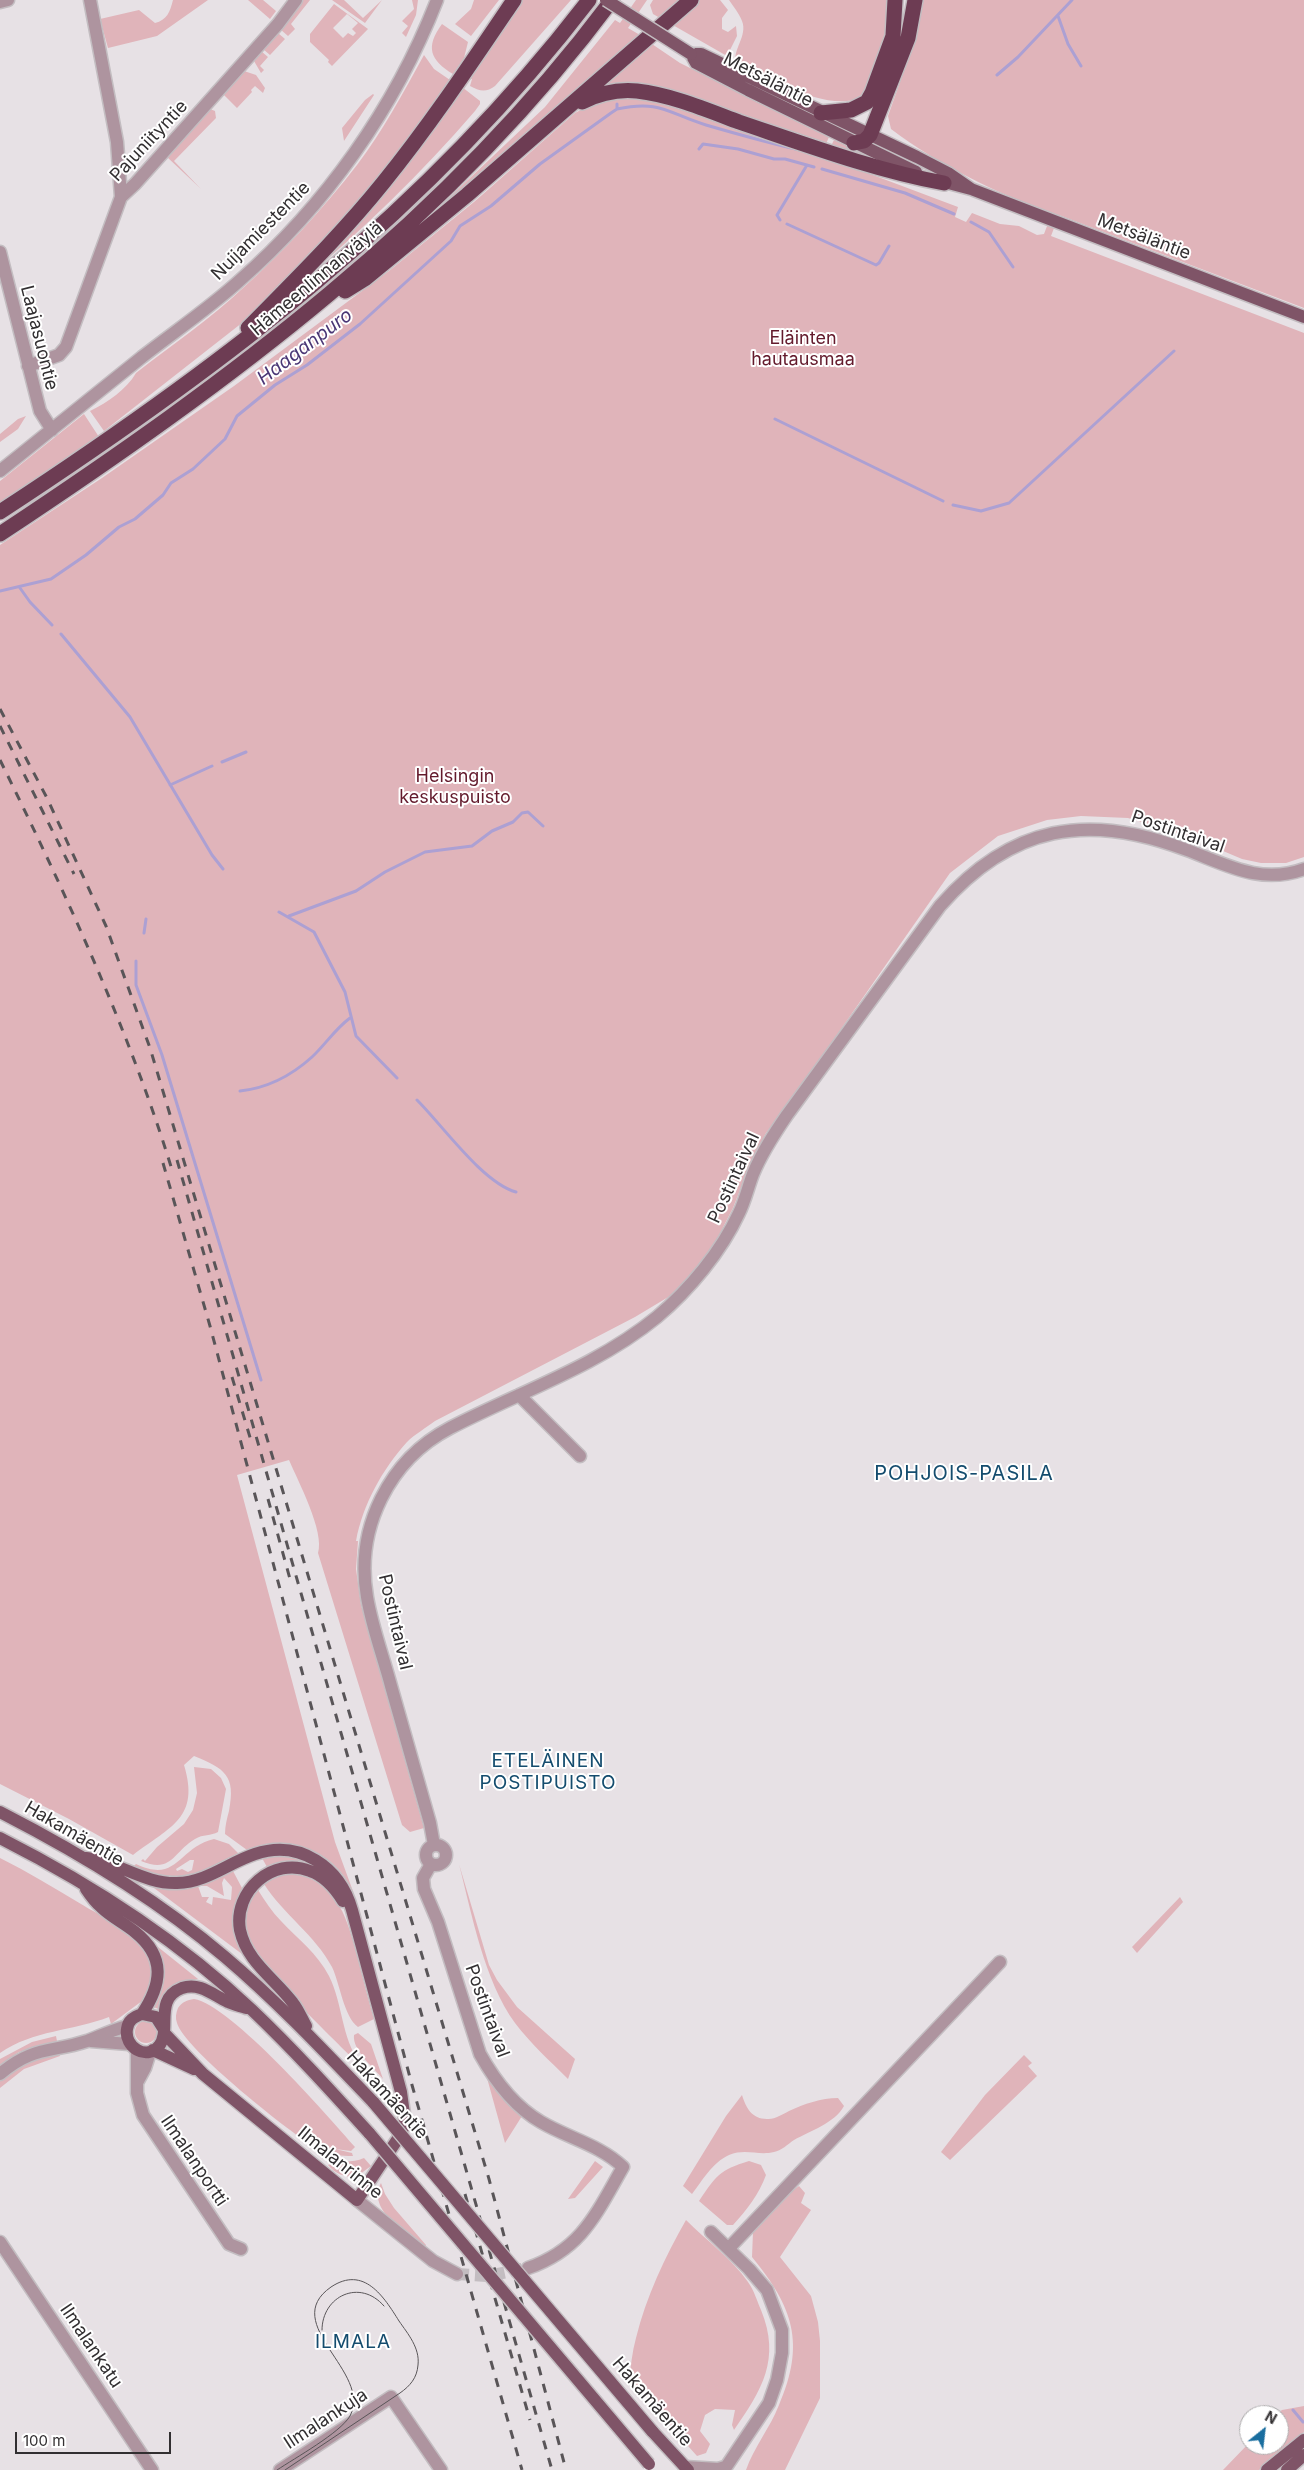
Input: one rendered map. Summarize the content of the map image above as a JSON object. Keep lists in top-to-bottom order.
{
  "streets": {
    "highway": ["Hämeenlinnanväylä"],
    "main road": ["Metsäläntie", "Hakamäentie", "Ilmalanrinne"],
    "street": [
      "Pajuniityntie",
      "Nuijamiestentie",
      "Laajasuontie",
      "Postintaival",
      "Ilmalanportti",
      "Ilmalankatu",
      "Ilmalankuja"
    ]
  },
  "crossings": [
    ["Pajuniityntie", "Laajasuontie"],
    ["Nuijamiestentie", "Laajasuontie"],
    ["Ilmalanportti", "Ilmalanrinne"]
  ],
  "districts": ["POHJOIS-PASILA", "ETELÄINEN POSTIPUISTO", "ILMALA"],
  "water": ["Haaganpuro"],
  "parks": ["Eläinten hautausmaa", "Helsingin keskuspuisto"],
  "scale_bar": "100 m",
  "north": "top right"
}
